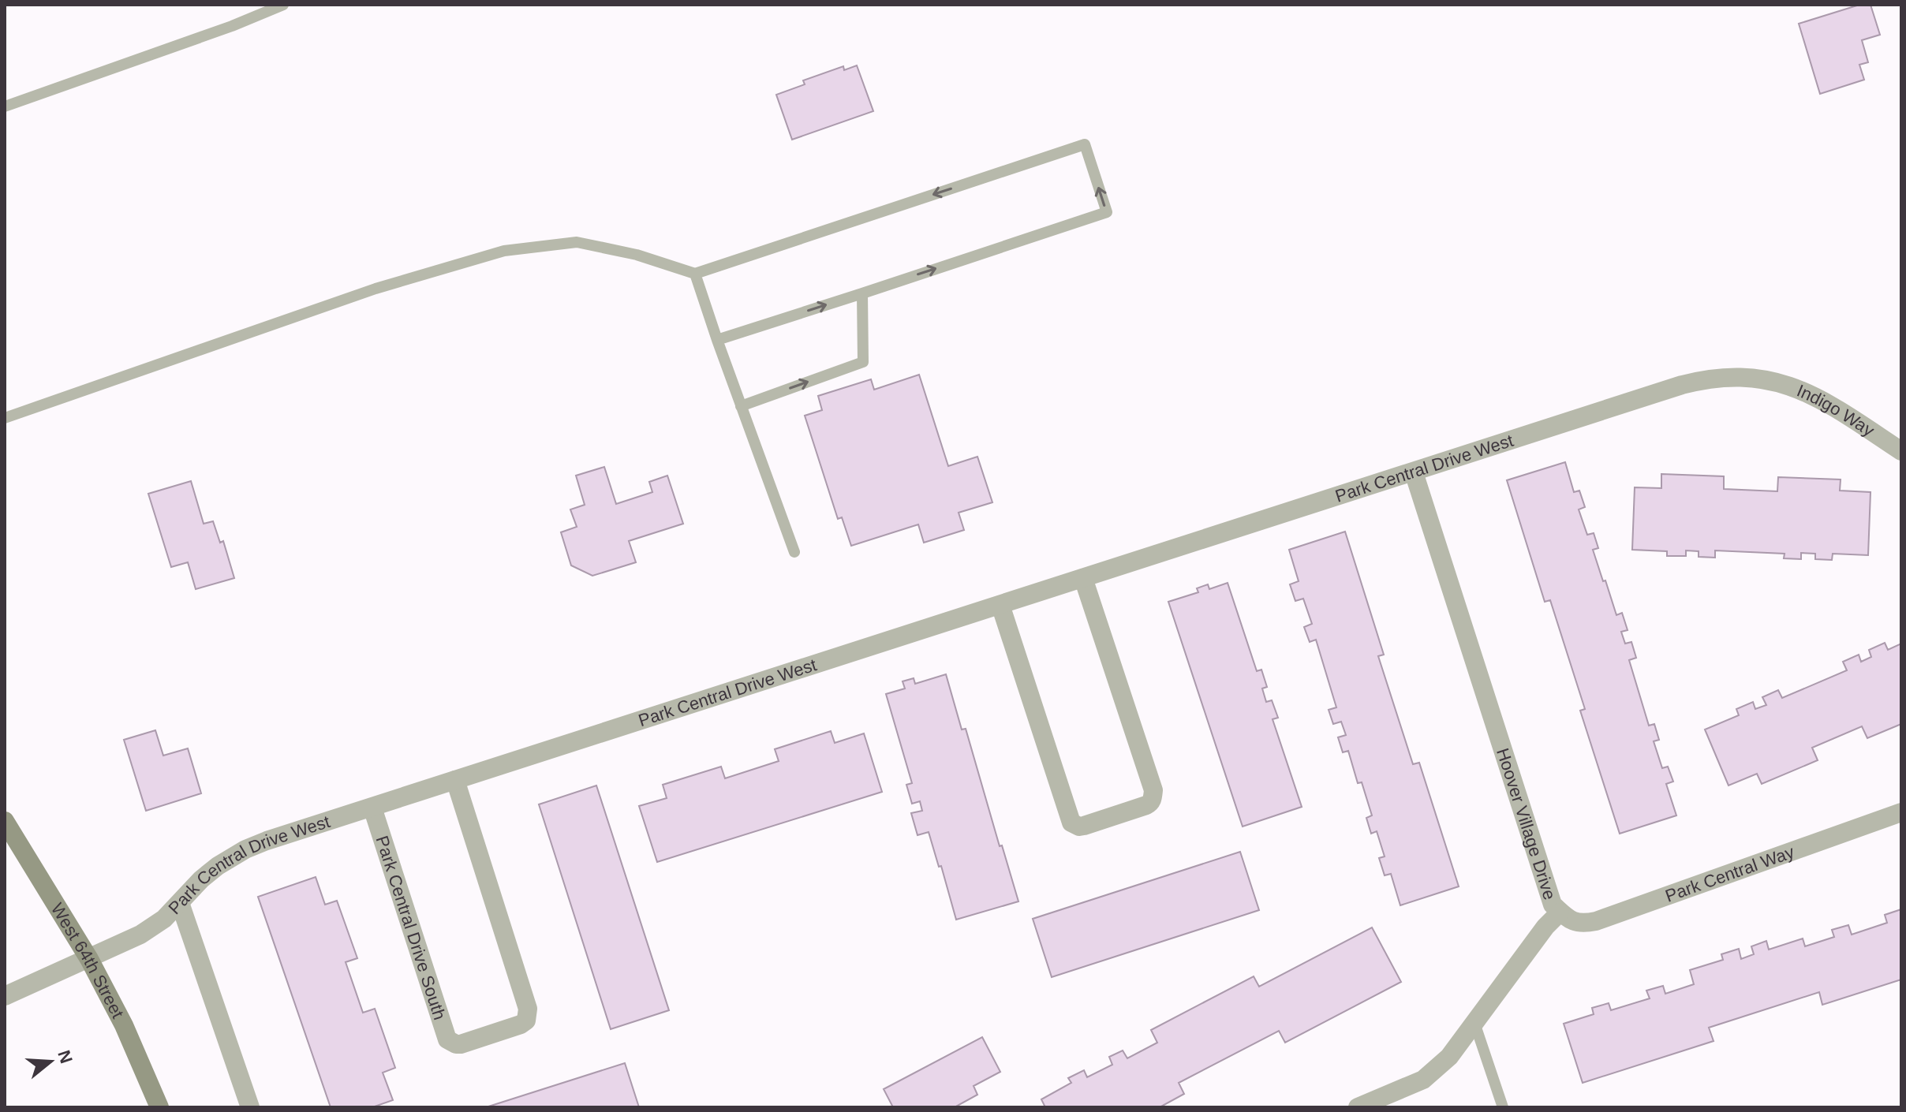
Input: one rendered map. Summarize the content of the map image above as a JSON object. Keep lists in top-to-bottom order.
{
  "streets": {
    "street": [
      "Indigo Way",
      "Park Central Drive West",
      "Hoover Village Drive",
      "Park Central Way",
      "Park Central Drive South",
      "West 64th Street"
    ]
  },
  "crossings": [
    ["Indigo Way", "Park Central Drive West"],
    ["Park Central Drive West", "Hoover Village Drive"],
    ["Park Central Drive West", "Park Central Drive South"],
    ["Park Central Drive West", "West 64th Street"],
    ["Hoover Village Drive", "Park Central Way"]
  ],
  "north": "right"
}
